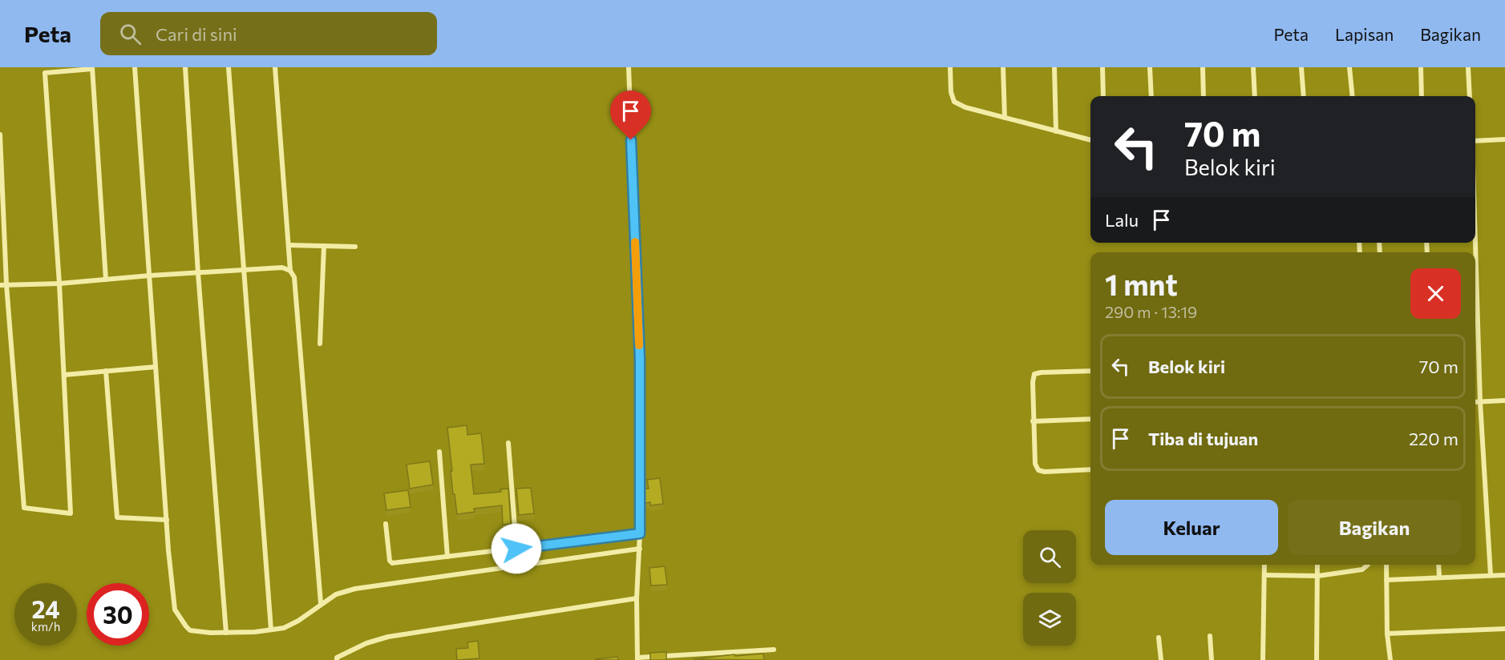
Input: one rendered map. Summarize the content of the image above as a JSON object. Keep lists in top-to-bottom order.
{
  "page": {
    "header": "Peta",
    "search": "Cari di sini",
    "nav": ["Peta", "Lapisan", "Bagikan"],
    "turn": ["70 m", "Belok kiri"],
    "then": "Lalu",
    "heading": ["1 mnt", "290 m · 13:19"],
    "list": [
      {
        "name": "Belok kiri",
        "value": "70 m"
      },
      {
        "name": "Tiba di tujuan",
        "value": "220 m"
      }
    ],
    "buttons": ["Keluar", "Bagikan"],
    "speed": "24 km/h",
    "limit": "30"
  }
}
